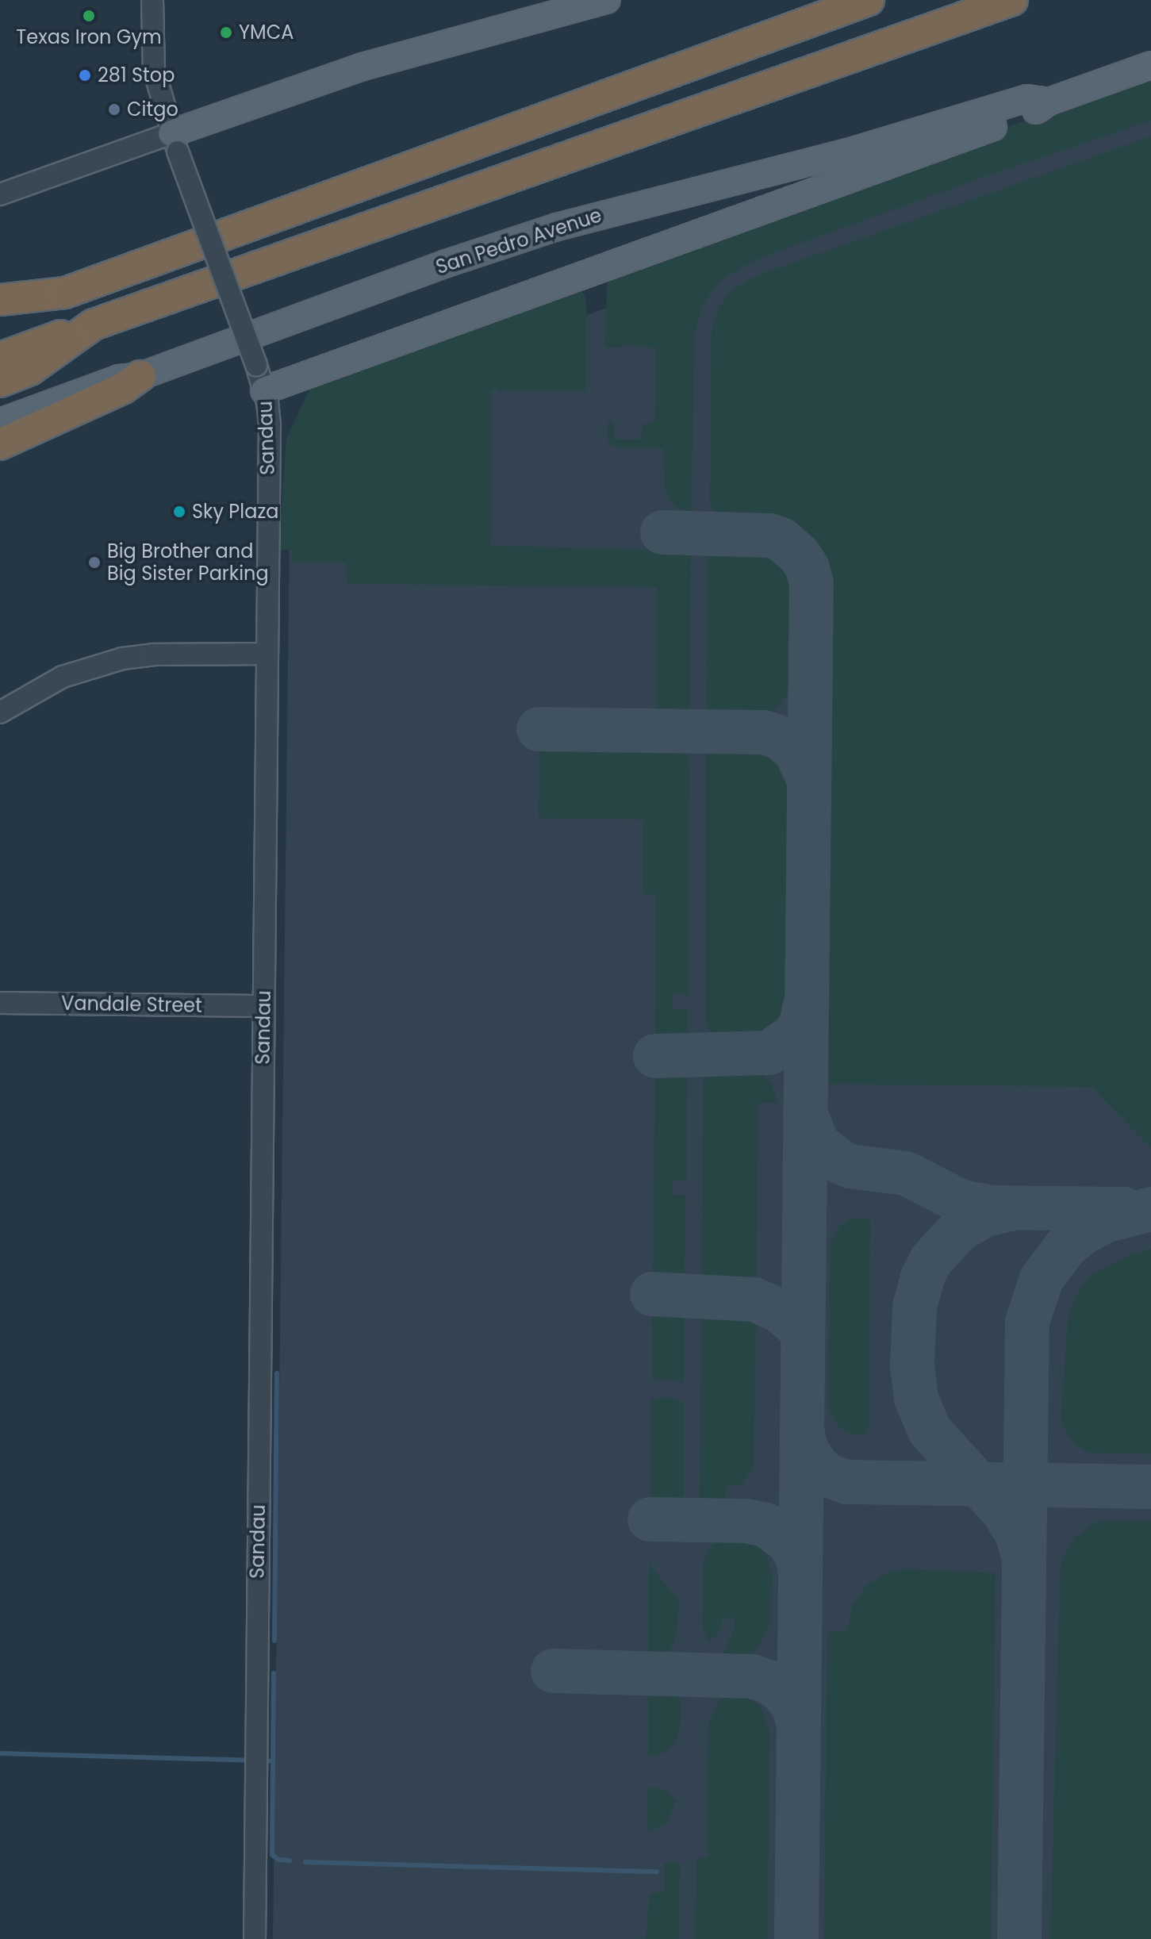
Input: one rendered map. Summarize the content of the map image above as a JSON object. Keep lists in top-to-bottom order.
{
  "streets": {
    "main road": ["San Pedro Avenue"],
    "street": ["Sandau", "Vandale Street"]
  },
  "crossings": [
    ["San Pedro Avenue", "Sandau"],
    ["Sandau", "Vandale Street"]
  ],
  "places": [
    "Texas Iron Gym",
    "YMCA",
    "281 Stop",
    "Citgo",
    "Sky Plaza",
    "Big Brother and Big Sister Parking"
  ]
}
